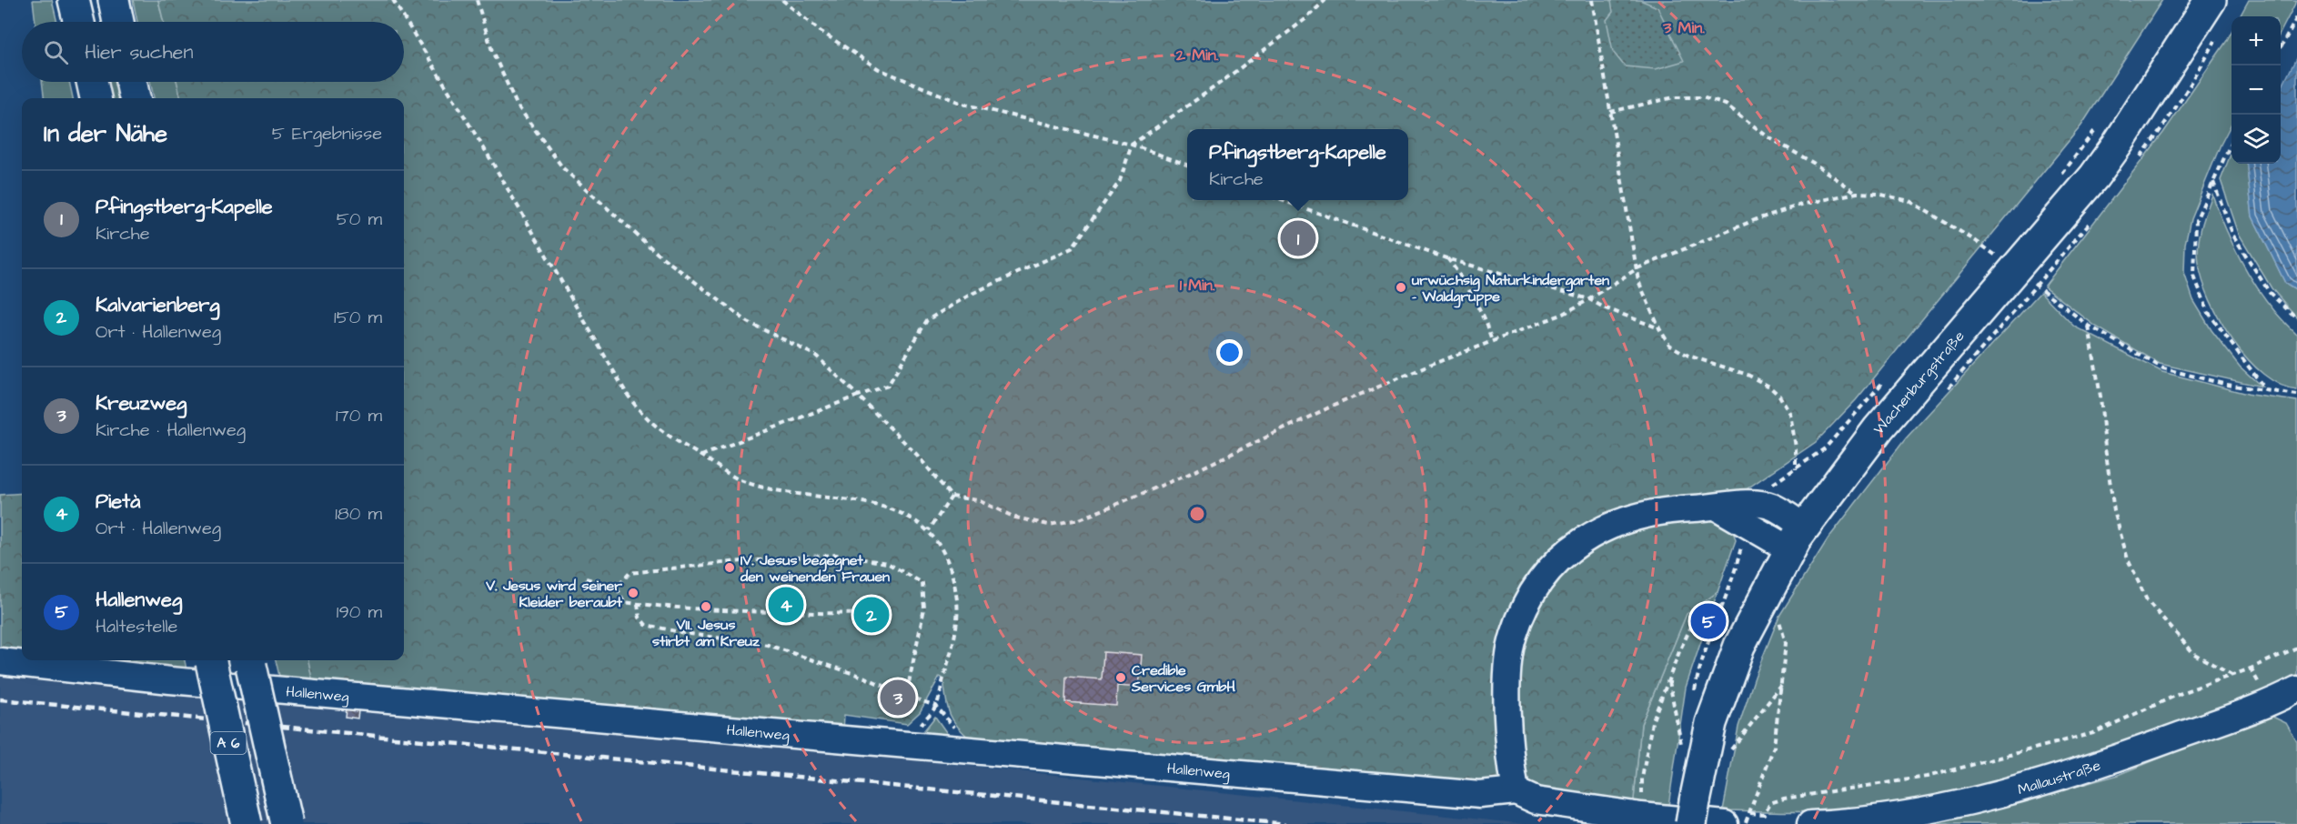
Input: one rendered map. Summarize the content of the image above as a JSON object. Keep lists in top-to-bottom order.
{
  "streets": {
    "main road": ["Wachenburgstraße", "A 6"],
    "street": ["Hallenweg", "Mallaustraße"]
  },
  "places": [
    "urwüchsig Naturkindergarten - Waldgruppe",
    "IV. Jesus begegnet den weinenden Frauen",
    "V. Jesus wird seiner Kleider beraubt",
    "VII. Jesus stirbt am Kreuz",
    "Credible Services GmbH"
  ],
  "page": {
    "map_buttons": ["+", "−"],
    "search": "Hier suchen",
    "heading": ["In der Nähe", "5 Ergebnisse"],
    "popup": ["Pfingstberg-Kapelle", "Kirche"],
    "list": [
      {
        "mark": "1",
        "name": "Pfingstberg-Kapelle",
        "note": "Kirche",
        "value": "50 m"
      },
      {
        "mark": "2",
        "name": "Kalvarienberg",
        "note": "Ort · Hallenweg",
        "value": "150 m"
      },
      {
        "mark": "3",
        "name": "Kreuzweg",
        "note": "Kirche · Hallenweg",
        "value": "170 m"
      },
      {
        "mark": "4",
        "name": "Pietà",
        "note": "Ort · Hallenweg",
        "value": "180 m"
      },
      {
        "mark": "5",
        "name": "Hallenweg",
        "note": "Haltestelle",
        "value": "190 m"
      }
    ],
    "pins": [
      "1",
      "4",
      "2",
      "5",
      "3"
    ]
  },
  "rings": ["3 Min.", "2 Min.", "1 Min."]
}
